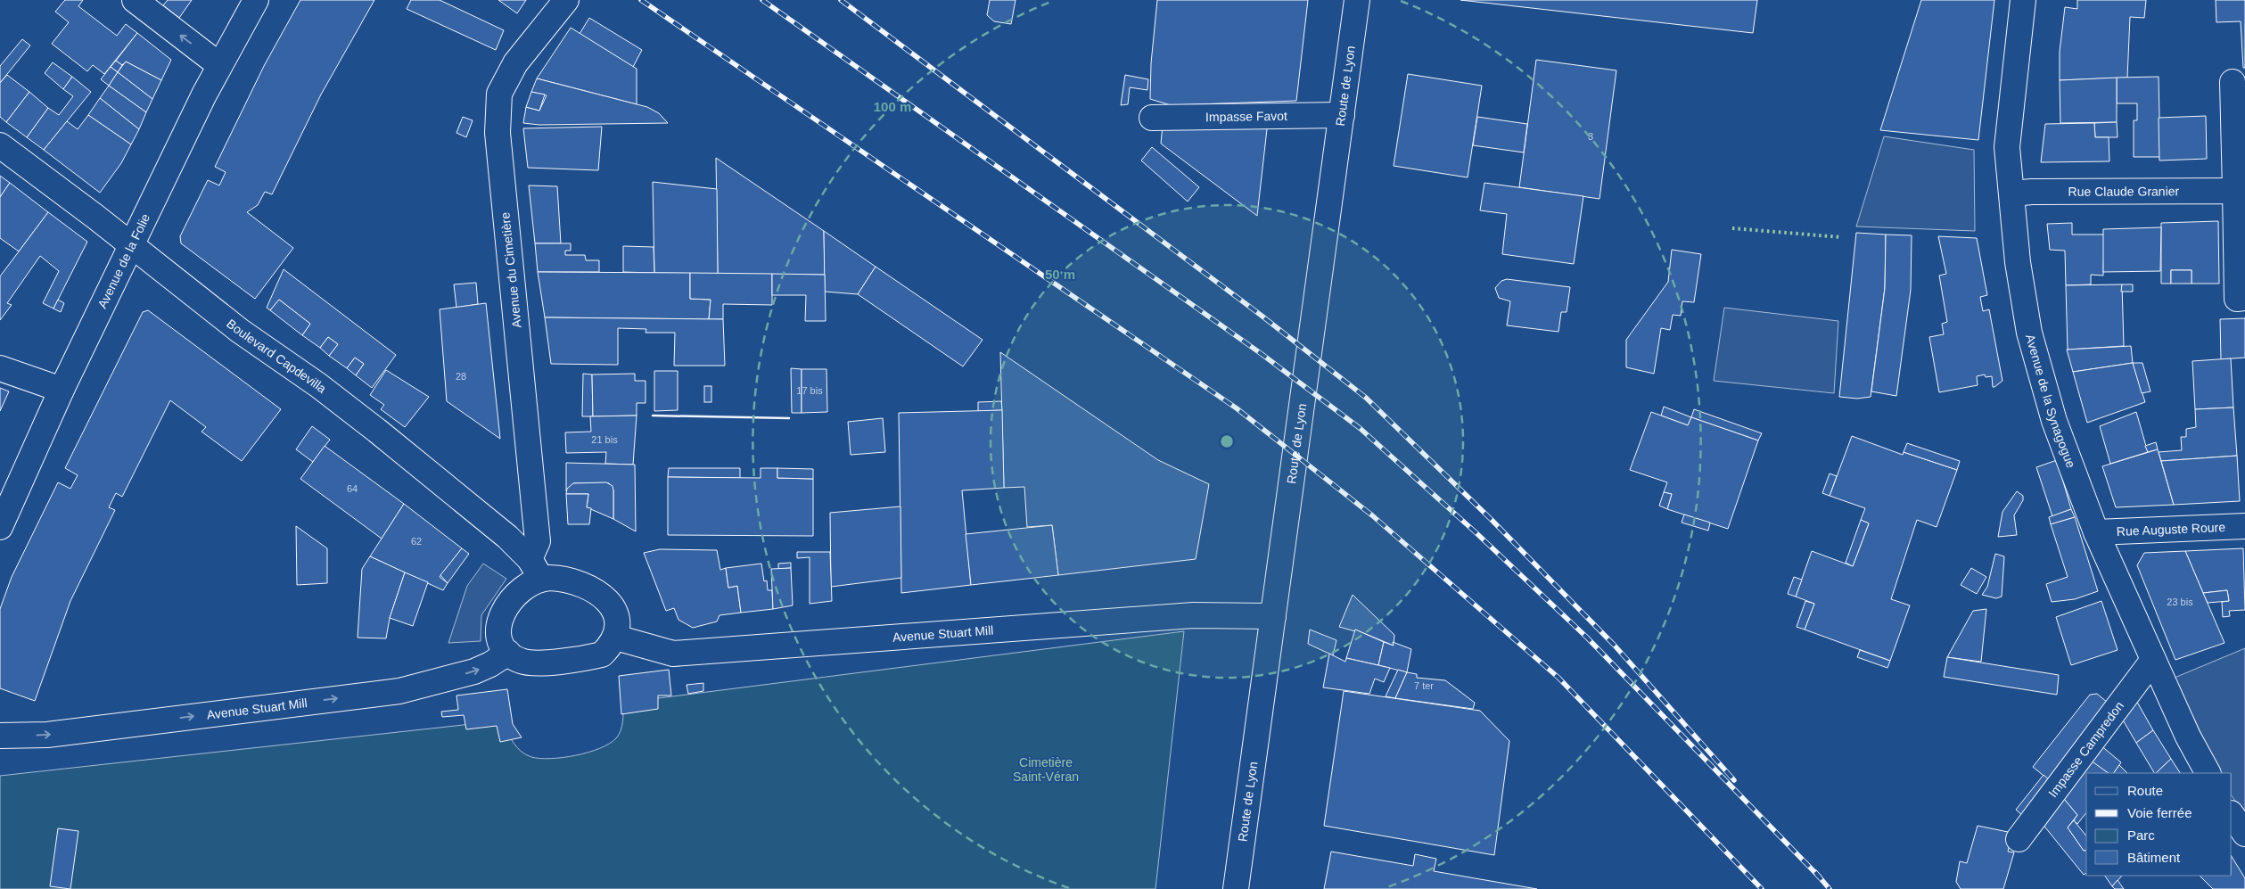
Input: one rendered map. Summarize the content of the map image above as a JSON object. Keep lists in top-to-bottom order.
{
  "streets": {
    "street": [
      "Route de Lyon",
      "Impasse Favot",
      "Rue Claude Granier",
      "Avenue de la Folie",
      "Avenue du Cimetière",
      "Boulevard Capdevilla",
      "Avenue de la Synagogue",
      "Rue Auguste Roure",
      "Avenue Stuart Mill",
      "Impasse Campredon"
    ]
  },
  "crossings": [
    ["Route de Lyon", "Impasse Favot"],
    ["Route de Lyon", "Avenue Stuart Mill"],
    ["Rue Claude Granier", "Avenue de la Synagogue"],
    ["Avenue de la Folie", "Boulevard Capdevilla"],
    ["Avenue du Cimetière", "Boulevard Capdevilla"],
    ["Avenue du Cimetière", "Avenue Stuart Mill"],
    ["Boulevard Capdevilla", "Avenue Stuart Mill"],
    ["Avenue de la Synagogue", "Rue Auguste Roure"],
    ["Avenue de la Synagogue", "Impasse Campredon"]
  ],
  "one_way": ["Avenue Stuart Mill"],
  "parks": ["Cimetière Saint-Véran"],
  "house_numbers": [
    "3",
    "28",
    "17 bis",
    "21 bis",
    "64",
    "62",
    "23 bis",
    "7 ter"
  ],
  "legend": [
    "Route",
    "Voie ferrée",
    "Parc",
    "Bâtiment"
  ],
  "rings": ["100 m", "50 m"]
}
